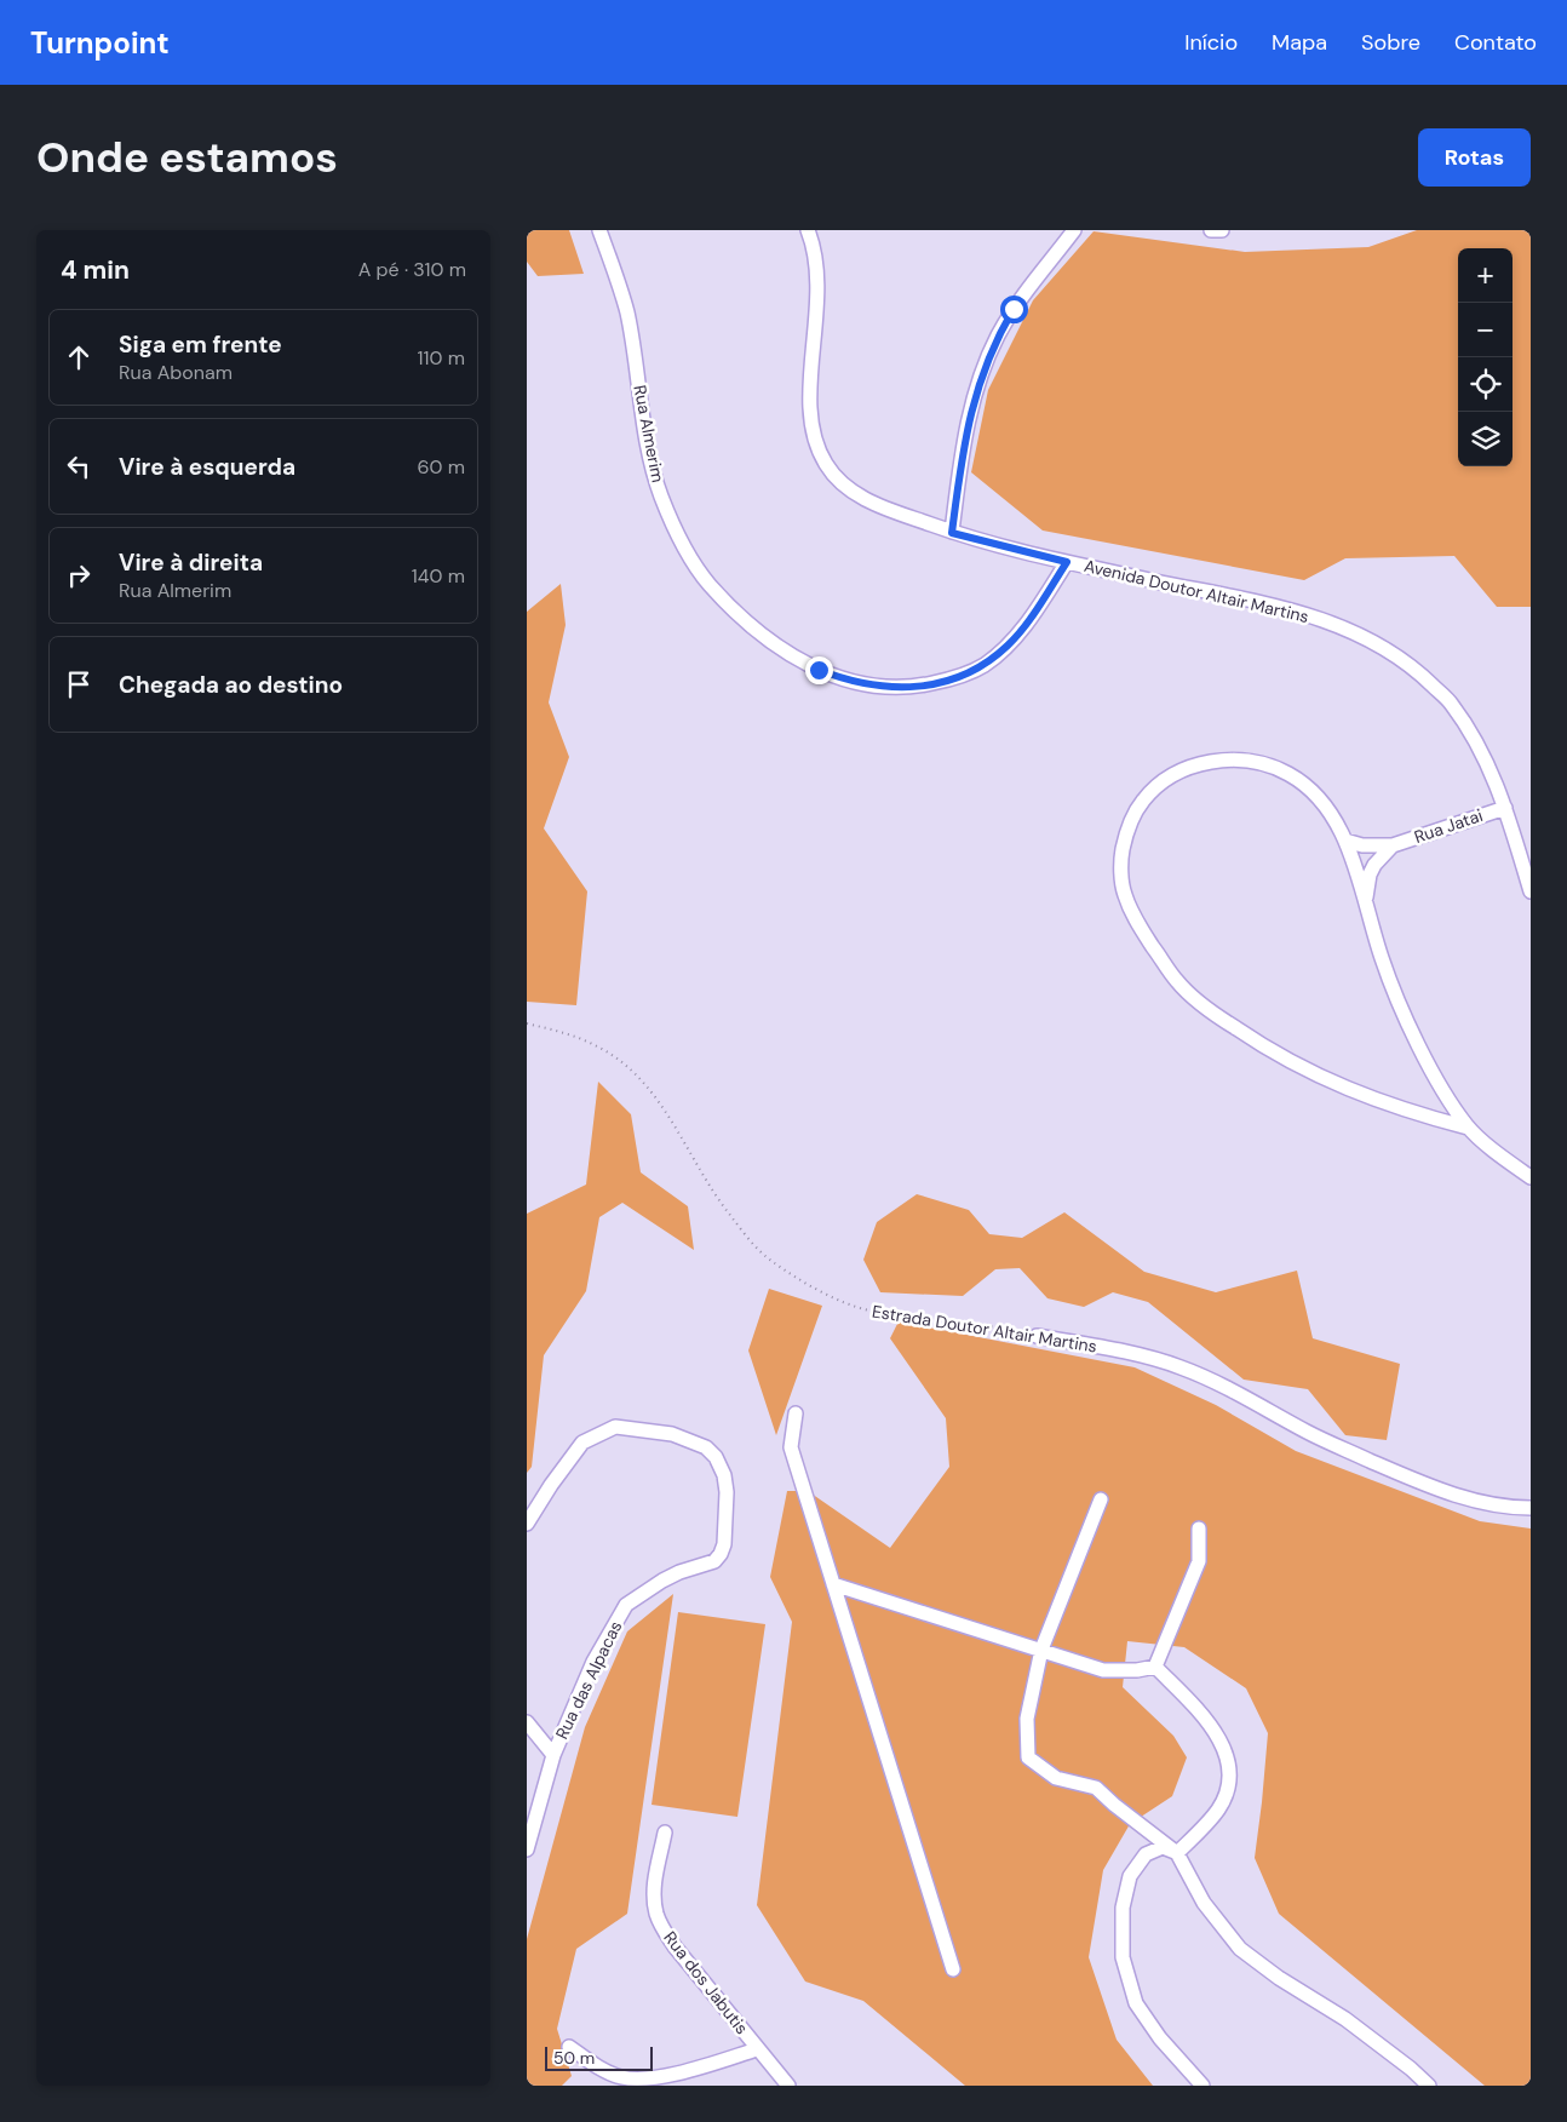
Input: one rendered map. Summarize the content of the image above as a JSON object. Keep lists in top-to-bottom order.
{
  "streets": {
    "street": [
      "Rua Almerim",
      "Avenida Doutor Altair Martins",
      "Rua Jatai",
      "Estrada Doutor Altair Martins",
      "Rua das Alpacas",
      "Rua dos Jabutis"
    ]
  },
  "crossings": [
    ["Rua Almerim", "Avenida Doutor Altair Martins"],
    ["Avenida Doutor Altair Martins", "Rua Jatai"]
  ],
  "scale_bar": "50 m",
  "page": {
    "header": "Turnpoint",
    "nav": [
      "Início",
      "Mapa",
      "Sobre",
      "Contato"
    ],
    "buttons": "Rotas",
    "title": "Onde estamos",
    "heading": ["4 min", "A pé · 310 m"],
    "map_buttons": ["+", "−"],
    "list": [
      ["Siga em frente", "Rua Abonam", "110 m"],
      ["Vire à esquerda", "60 m"],
      ["Vire à direita", "Rua Almerim", "140 m"],
      "Chegada ao destino"
    ],
    "scale": "50 m"
  }
}
